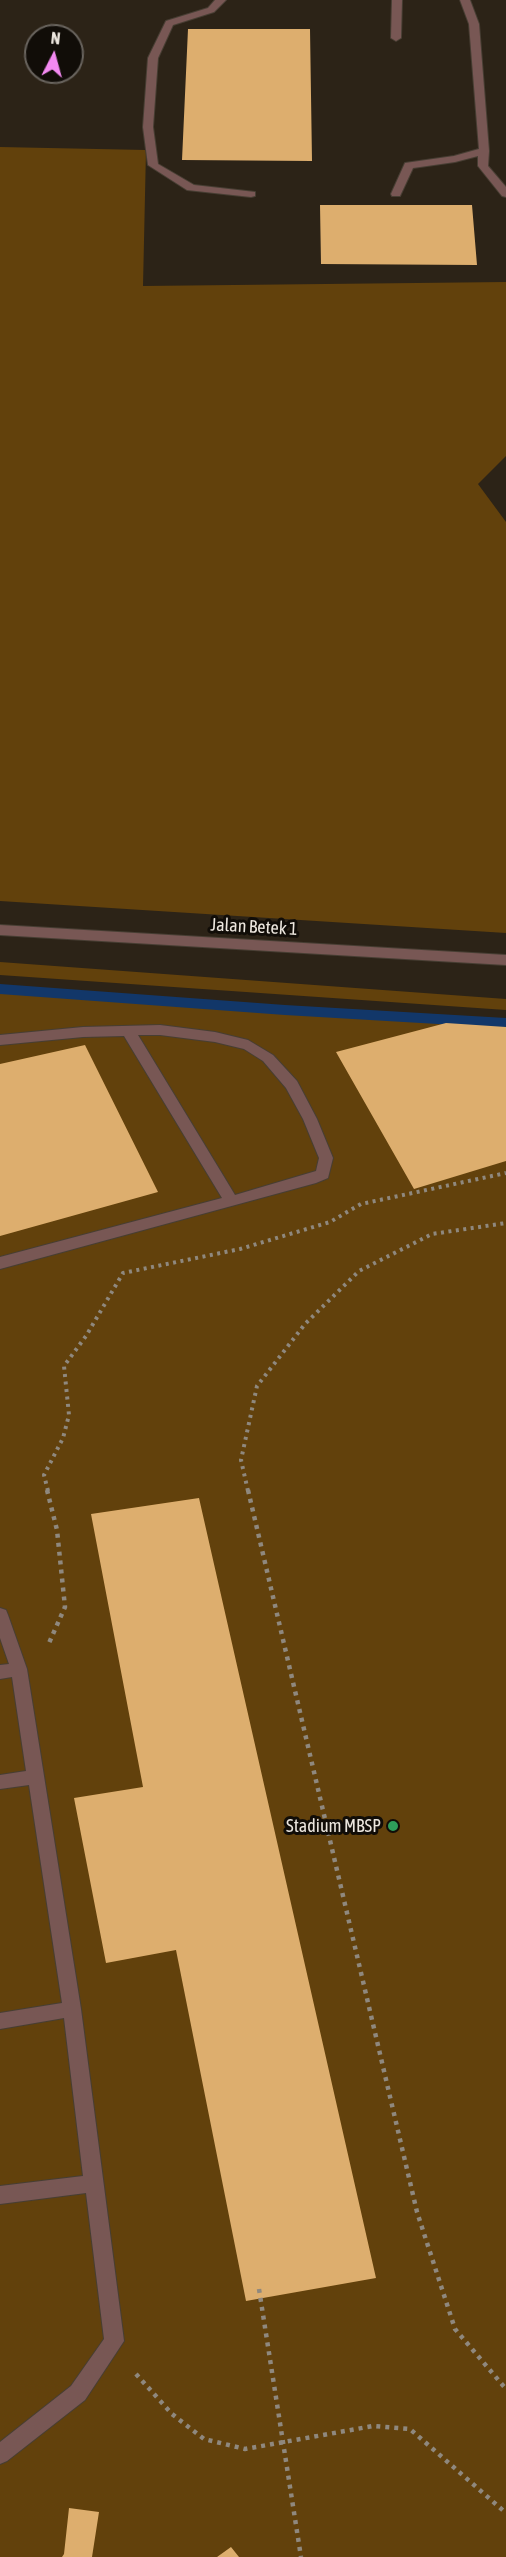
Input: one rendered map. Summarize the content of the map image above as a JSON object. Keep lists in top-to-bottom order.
{
  "streets": {
    "street": ["Jalan Betek 1"]
  },
  "places": ["Stadium MBSP"],
  "north": "top"
}
